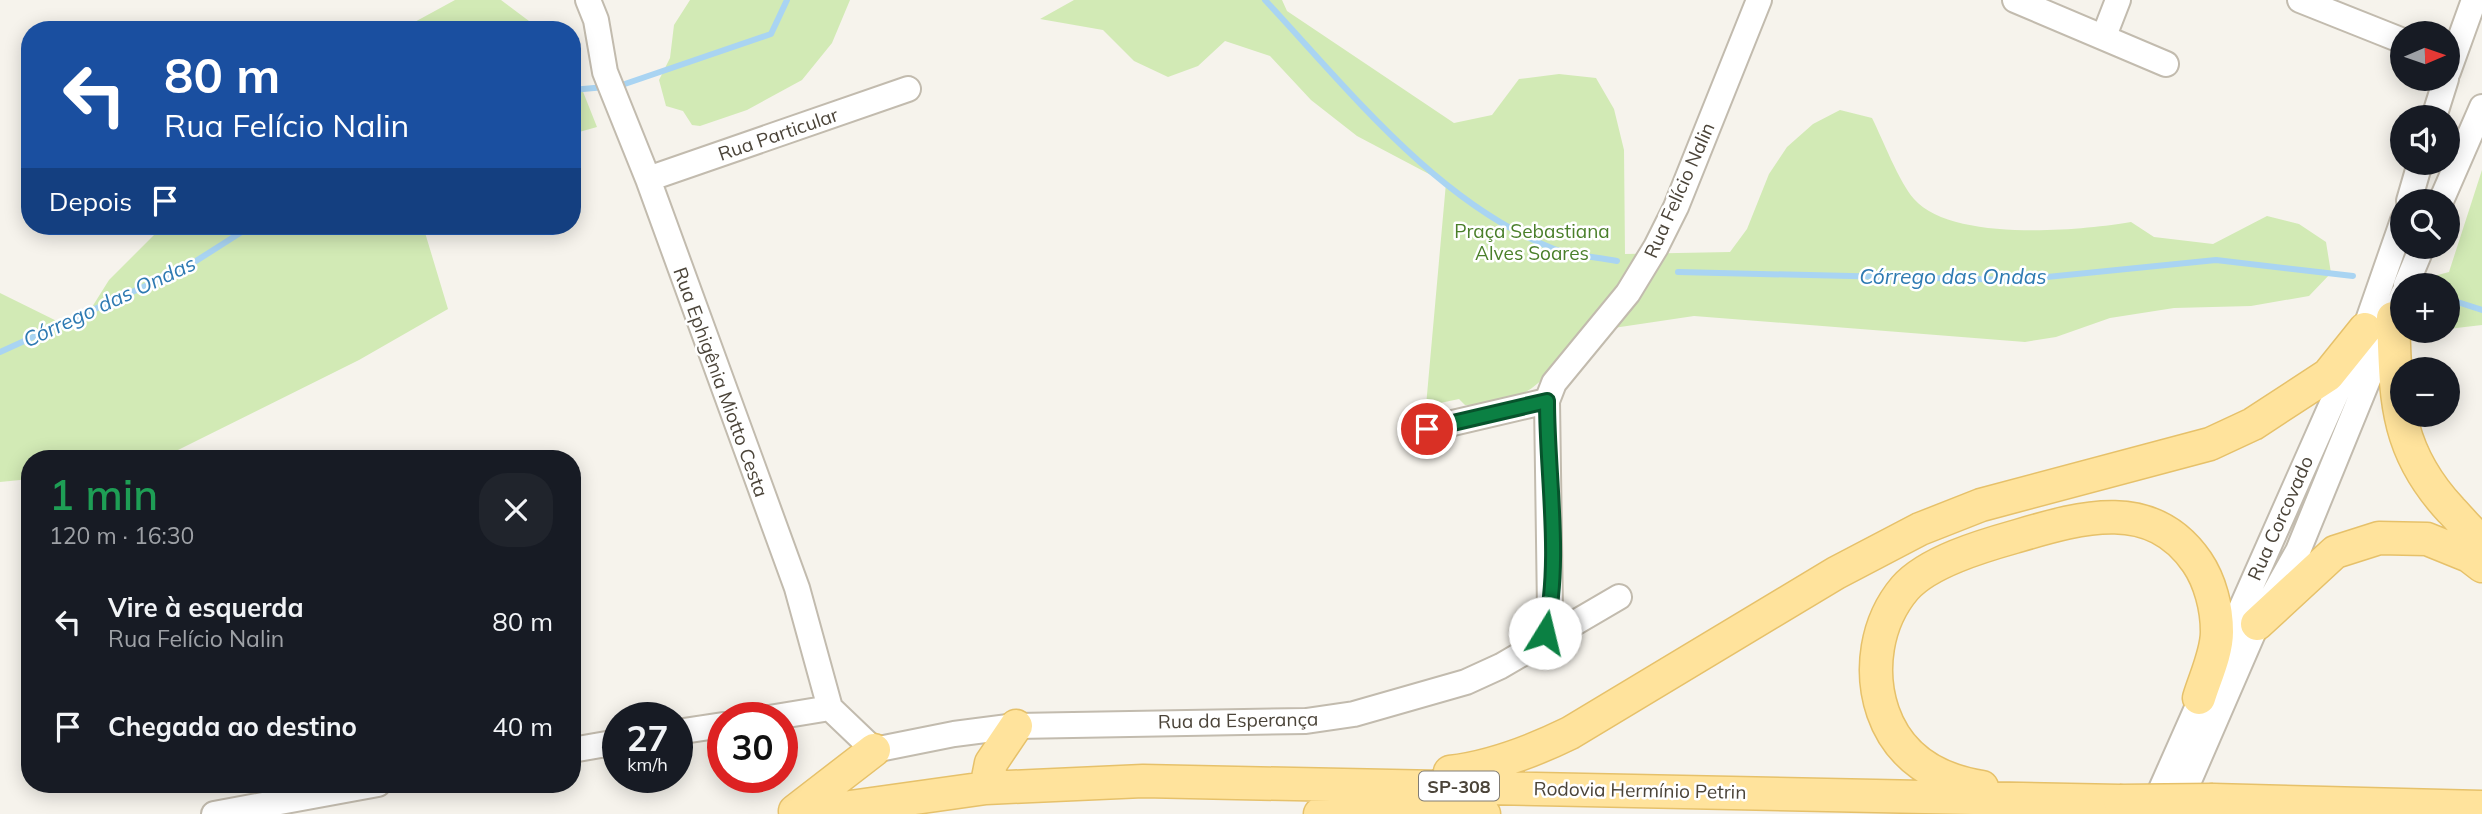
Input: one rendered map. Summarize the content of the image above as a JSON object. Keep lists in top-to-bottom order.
{
  "streets": {
    "main road": ["SP-308", "Rodovia Hermínio Petrin"],
    "street": [
      "Rua Particular",
      "Rua Felício Nalin",
      "Rua Ephigênia Miotto Cesta",
      "Rua Corcovado",
      "Rua da Esperança"
    ]
  },
  "crossings": [
    ["Rua Particular", "Rua Ephigênia Miotto Cesta"]
  ],
  "water": ["Córrego das Ondas"],
  "parks": ["Praça Sebastiana Alves Soares"],
  "north": "right",
  "page": {
    "map_buttons": ["+", "−"],
    "turn": ["80 m", "Rua Felício Nalin"],
    "then": "Depois",
    "heading": ["1 min", "120 m · 16:30"],
    "list": [
      {
        "name": "Vire à esquerda",
        "note": "Rua Felício Nalin",
        "value": "80 m"
      },
      {
        "name": "Chegada ao destino",
        "value": "40 m"
      }
    ],
    "speed": "27 km/h",
    "limit": "30"
  }
}
